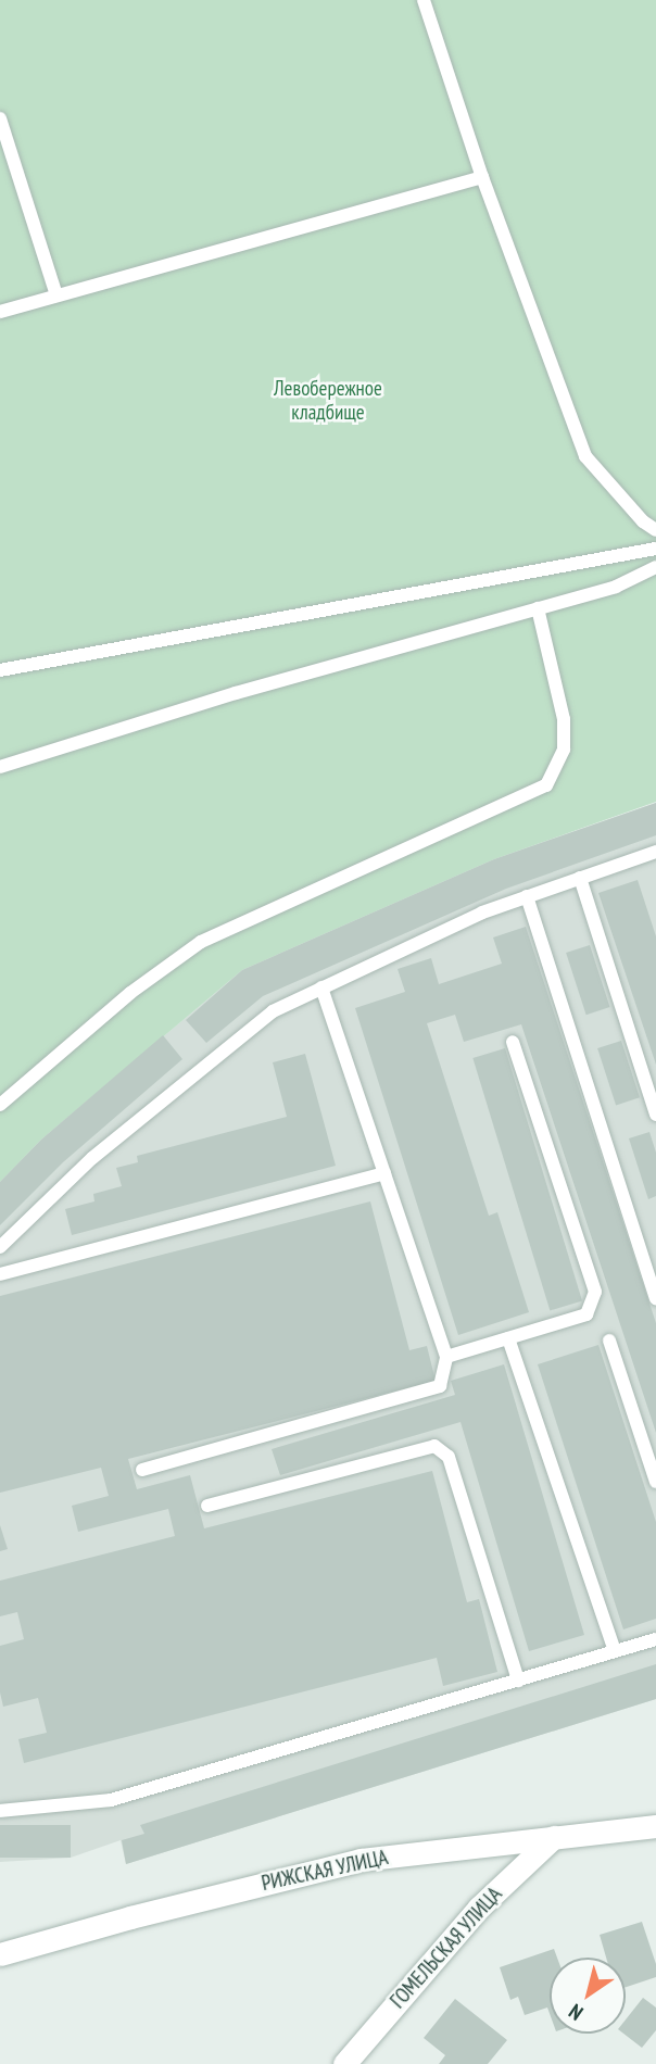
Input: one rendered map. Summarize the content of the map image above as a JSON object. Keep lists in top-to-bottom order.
{
  "streets": {
    "street": ["РИЖСКАЯ УЛИЦА", "ГОМЕЛЬСКАЯ УЛИЦА"]
  },
  "crossings": [
    ["РИЖСКАЯ УЛИЦА", "ГОМЕЛЬСКАЯ УЛИЦА"]
  ],
  "parks": ["Левобережное кладбище"],
  "north": "bottom left"
}
